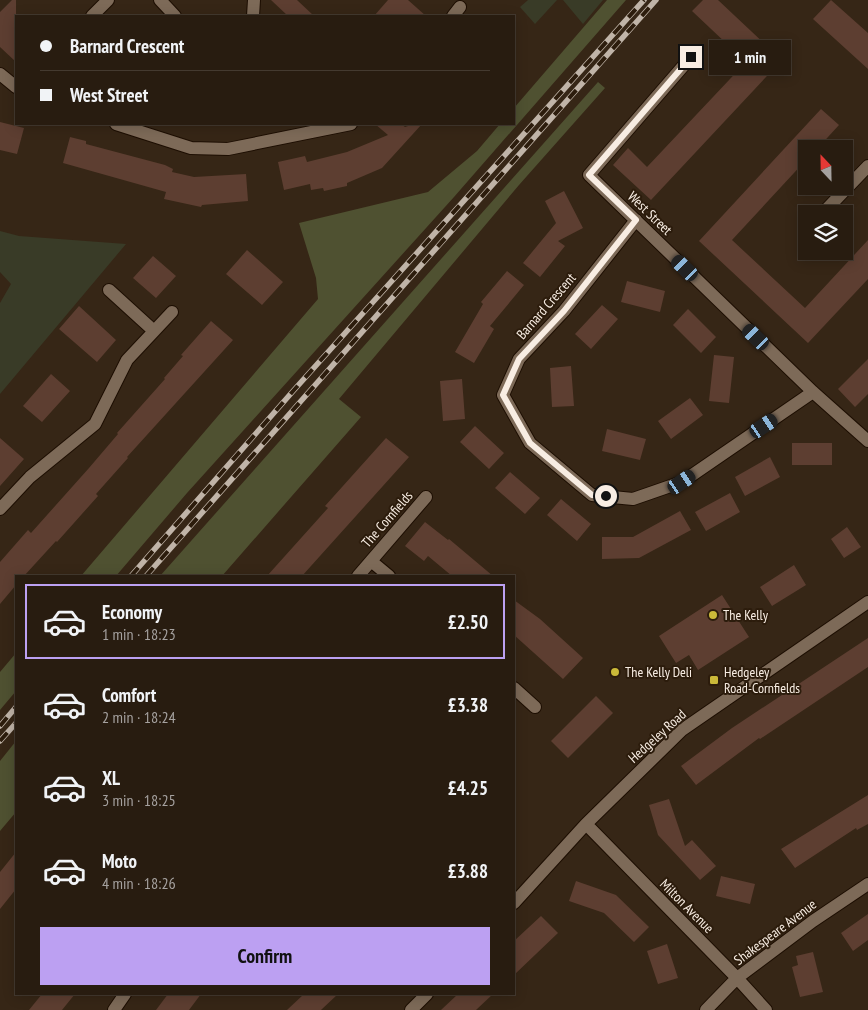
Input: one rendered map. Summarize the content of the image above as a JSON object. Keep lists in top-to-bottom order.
{
  "streets": {
    "street": [
      "West Street",
      "Barnard Crescent",
      "The Cornfields",
      "Hedgeley Road",
      "Milton Avenue",
      "Shakespeare Avenue"
    ]
  },
  "crossings": [
    ["West Street", "Barnard Crescent"],
    ["Hedgeley Road", "Milton Avenue"],
    ["Milton Avenue", "Shakespeare Avenue"]
  ],
  "places": {
    "other": ["The Kelly", "The Kelly Deli"],
    "transit": ["Hedgeley Road-Cornfields"]
  },
  "north": "top",
  "page": {
    "banner": ["Barnard Crescent", "West Street"],
    "bubble": "1 min",
    "list": [
      {
        "name": "Economy",
        "note": "1 min · 18:23",
        "value": "£2.50"
      },
      {
        "name": "Comfort",
        "note": "2 min · 18:24",
        "value": "£3.38"
      },
      {
        "name": "XL",
        "note": "3 min · 18:25",
        "value": "£4.25"
      },
      {
        "name": "Moto",
        "note": "4 min · 18:26",
        "value": "£3.88"
      }
    ],
    "buttons": "Confirm"
  }
}
